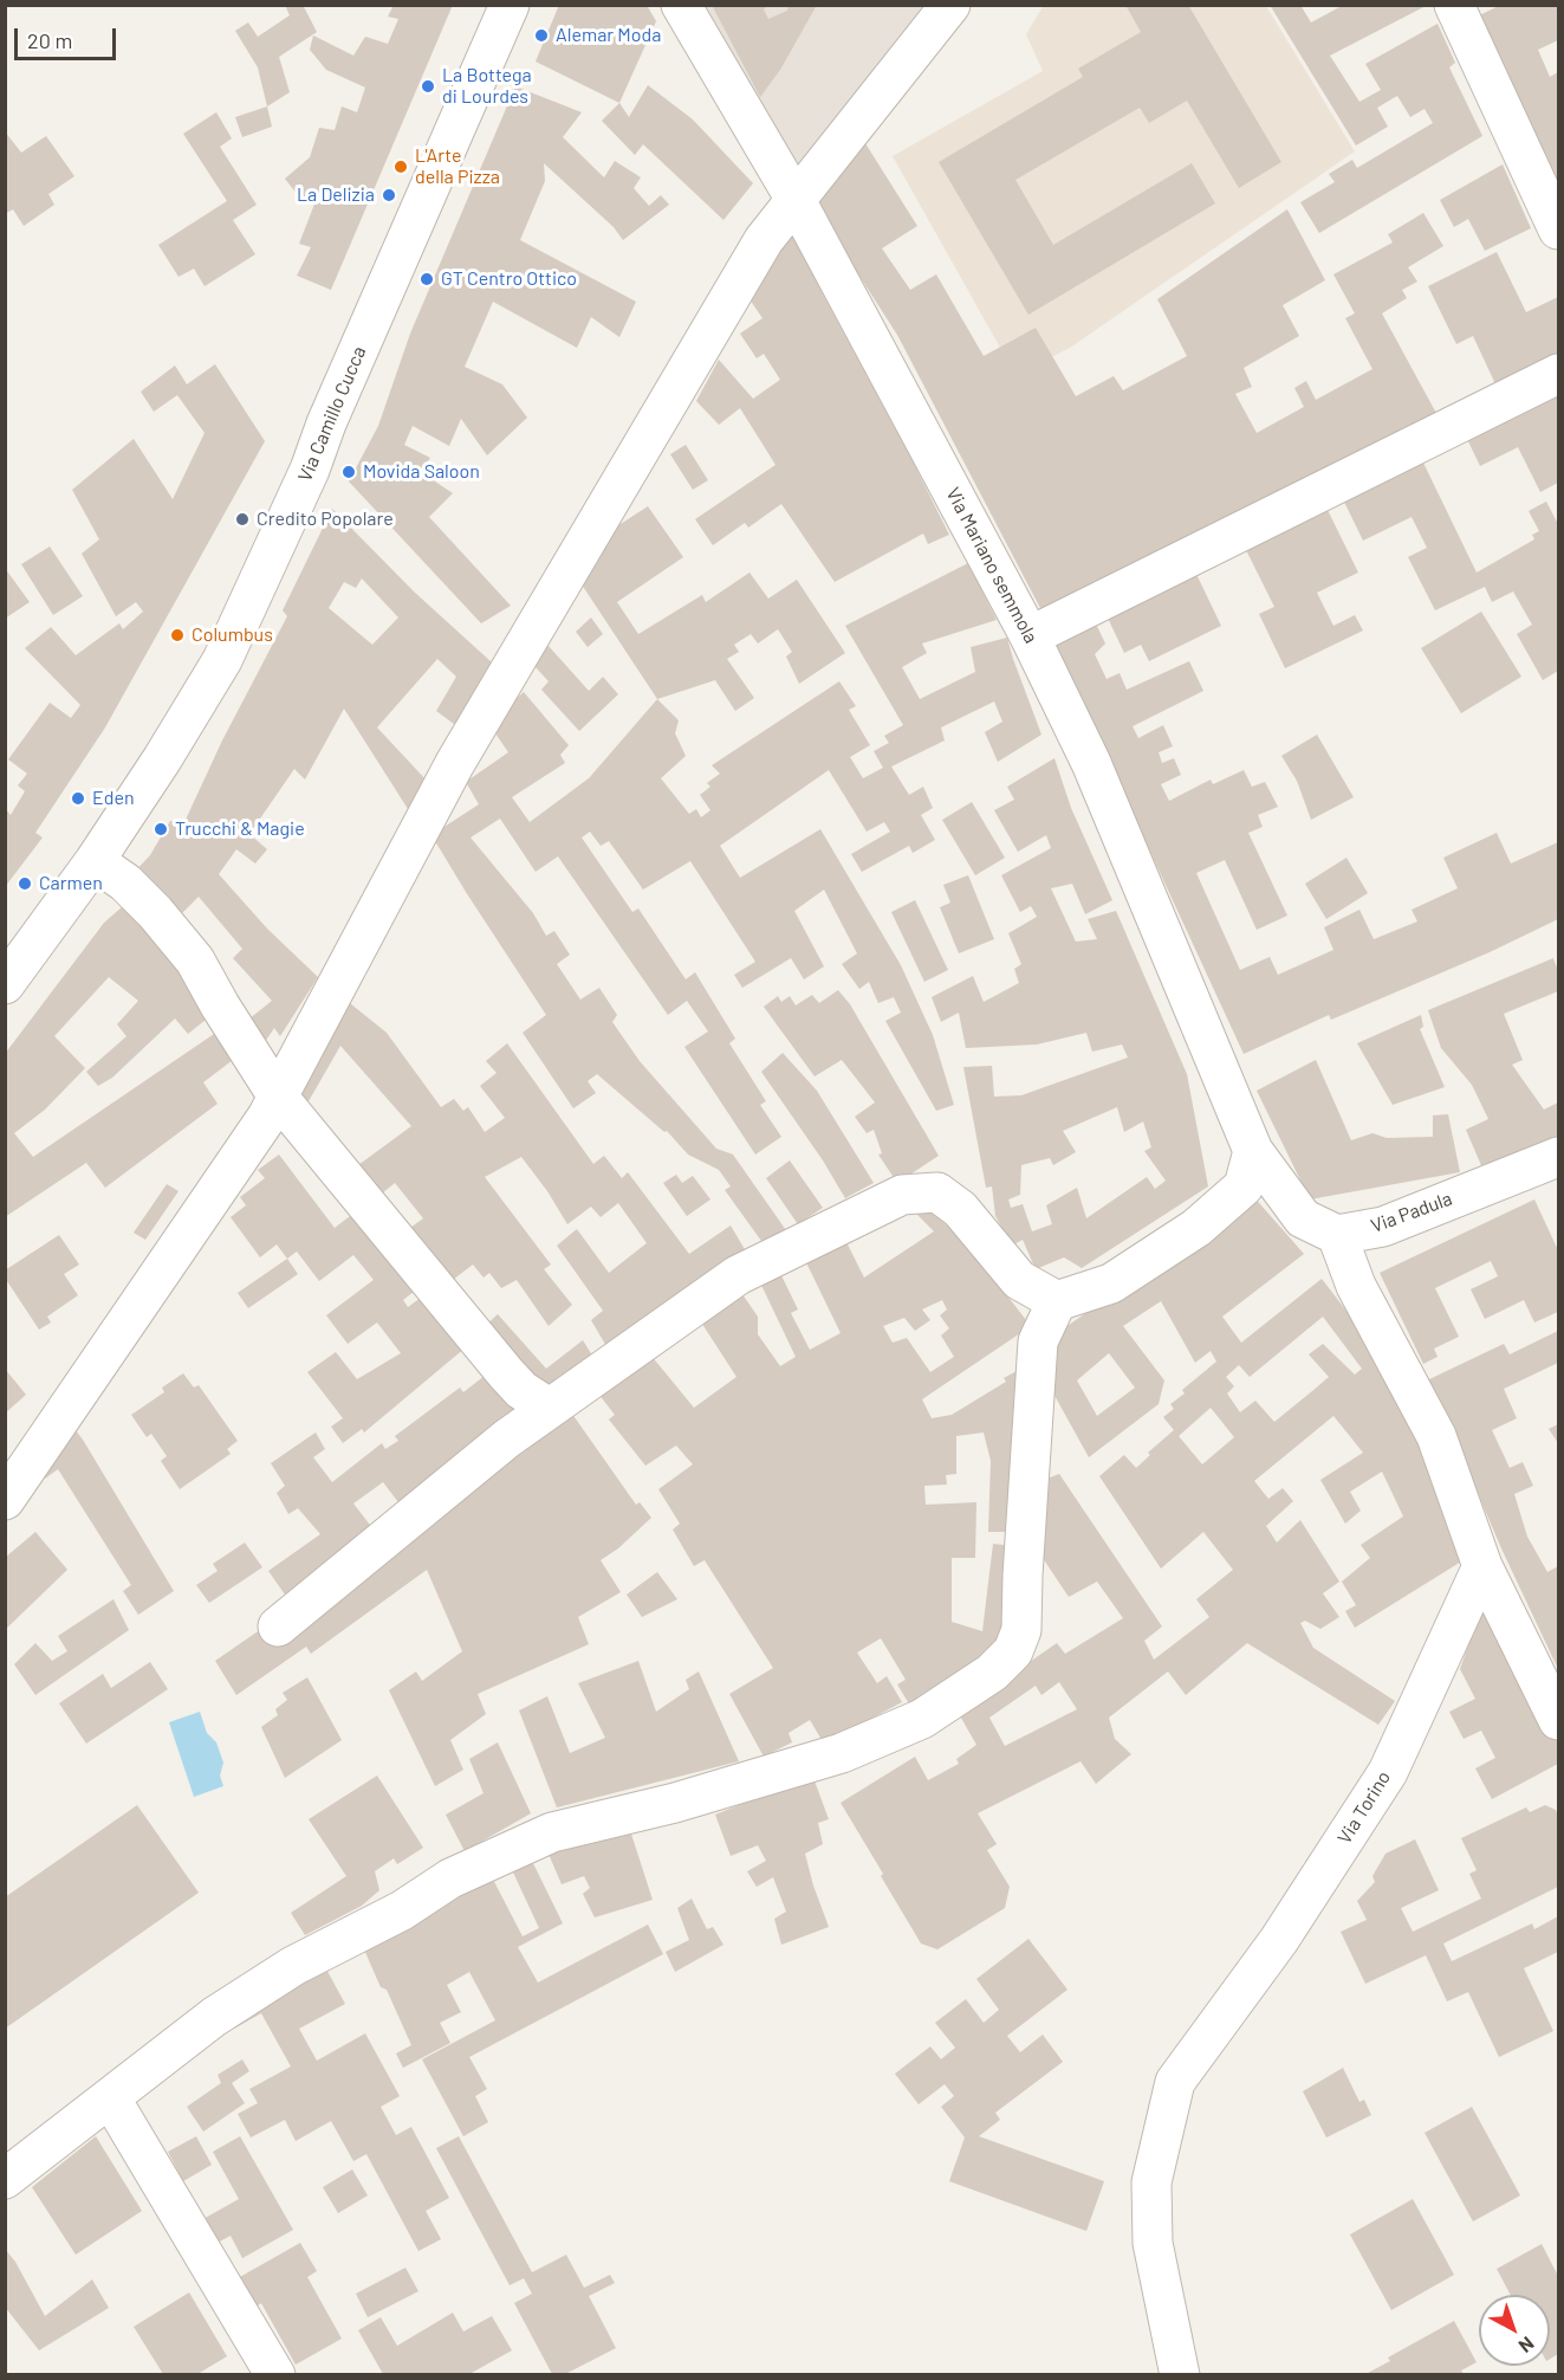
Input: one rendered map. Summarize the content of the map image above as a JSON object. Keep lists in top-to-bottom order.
{
  "streets": {
    "street": [
      "Via Camillo Cucca",
      "Via Mariano semmola",
      "Via Padula",
      "Via Torino"
    ]
  },
  "places": [
    "Alemar Moda",
    "La Bottega di Lourdes",
    "L'Arte della Pizza",
    "La Delizia",
    "GT Centro Ottico",
    "Movida Saloon",
    "Credito Popolare",
    "Columbus",
    "Eden",
    "Trucchi & Magie",
    "Carmen"
  ],
  "scale_bar": "20 m",
  "north": "bottom right"
}
